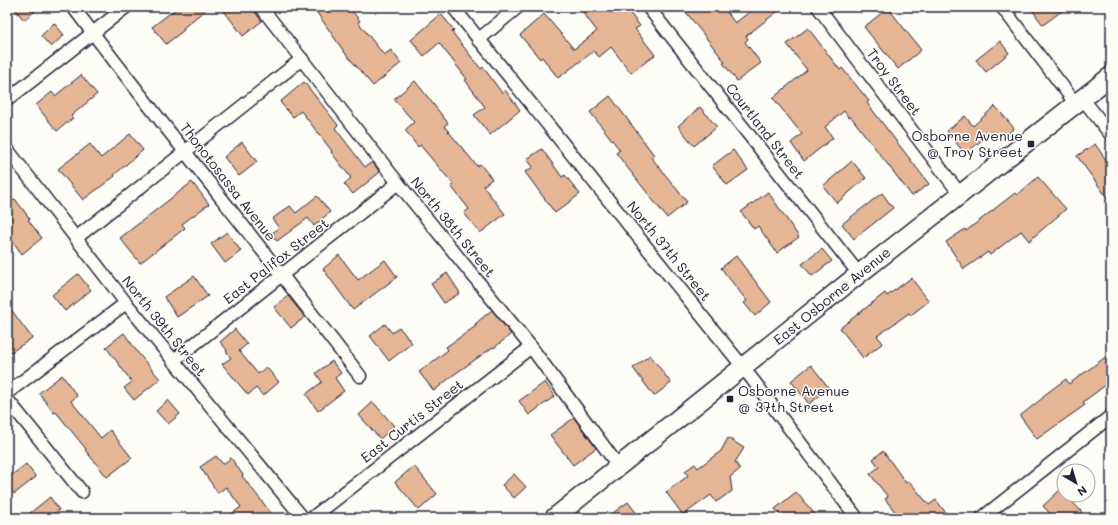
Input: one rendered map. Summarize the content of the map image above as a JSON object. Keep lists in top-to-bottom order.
{
  "streets": {
    "street": [
      "Troy Street",
      "Courtland Street",
      "Thonotosassa Avenue",
      "North 38th Street",
      "North 37th Street",
      "East Palifox Street",
      "East Osborne Avenue",
      "North 39th Street",
      "East Curtis Street"
    ]
  },
  "crossings": [
    ["Troy Street", "East Osborne Avenue"],
    ["Courtland Street", "East Osborne Avenue"],
    ["Thonotosassa Avenue", "East Palifox Street"],
    ["North 38th Street", "East Palifox Street"],
    ["North 38th Street", "East Osborne Avenue"],
    ["North 38th Street", "East Curtis Street"],
    ["North 37th Street", "East Osborne Avenue"],
    ["East Palifox Street", "North 39th Street"]
  ],
  "places": {
    "transit": ["Osborne Avenue @ Troy Street", "Osborne Avenue @ 37th Street"]
  },
  "north": "bottom right"
}
